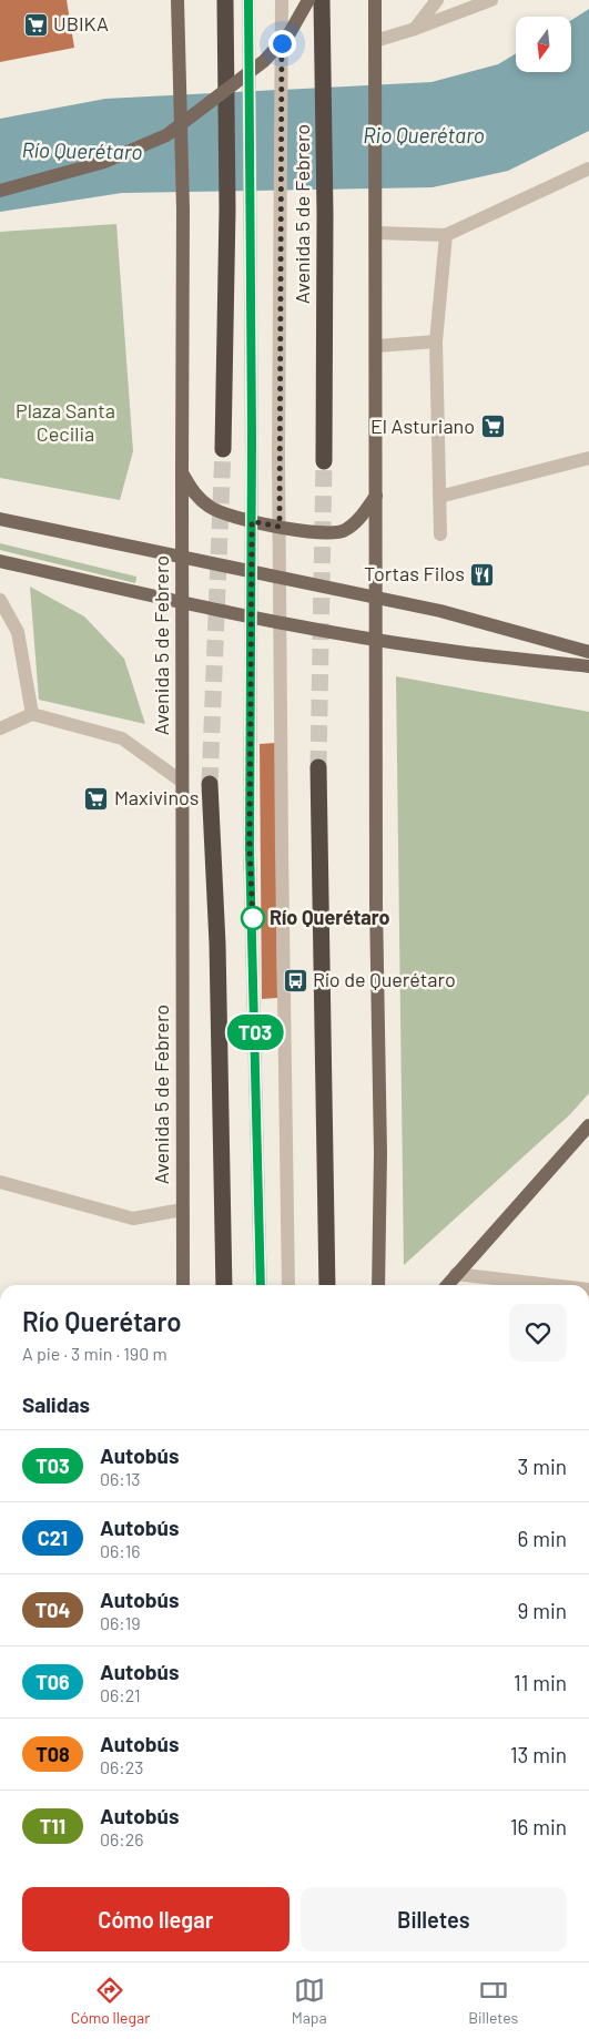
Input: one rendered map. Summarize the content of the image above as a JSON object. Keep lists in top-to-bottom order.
{
  "streets": {
    "highway": ["Avenida 5 de Febrero"]
  },
  "water": ["Rio Querétaro", "Río Querétaro"],
  "parks": ["Plaza Santa Cecilia"],
  "places": {
    "supermarket": ["UBIKA", "El Asturiano", "Maxivinos"],
    "restaurant": ["Tortas Filos"],
    "other": ["Río Querétaro"],
    "bus stop": ["Río de Querétaro"]
  },
  "lines": ["bus line T03"],
  "north": "bottom",
  "page": {
    "on_map": "T03",
    "heading": [
      ["Río Querétaro", "A pie · 3 min · 190 m"],
      "Salidas"
    ],
    "list": [
      {
        "mark": "T03",
        "name": "Autobús",
        "note": "06:13",
        "value": "3 min"
      },
      {
        "mark": "C21",
        "name": "Autobús",
        "note": "06:16",
        "value": "6 min"
      },
      {
        "mark": "T04",
        "name": "Autobús",
        "note": "06:19",
        "value": "9 min"
      },
      {
        "mark": "T06",
        "name": "Autobús",
        "note": "06:21",
        "value": "11 min"
      },
      {
        "mark": "T08",
        "name": "Autobús",
        "note": "06:23",
        "value": "13 min"
      },
      {
        "mark": "T11",
        "name": "Autobús",
        "note": "06:26",
        "value": "16 min"
      }
    ],
    "buttons": ["Cómo llegar", "Billetes"],
    "tabs": ["Cómo llegar", "Mapa", "Billetes"]
  }
}
